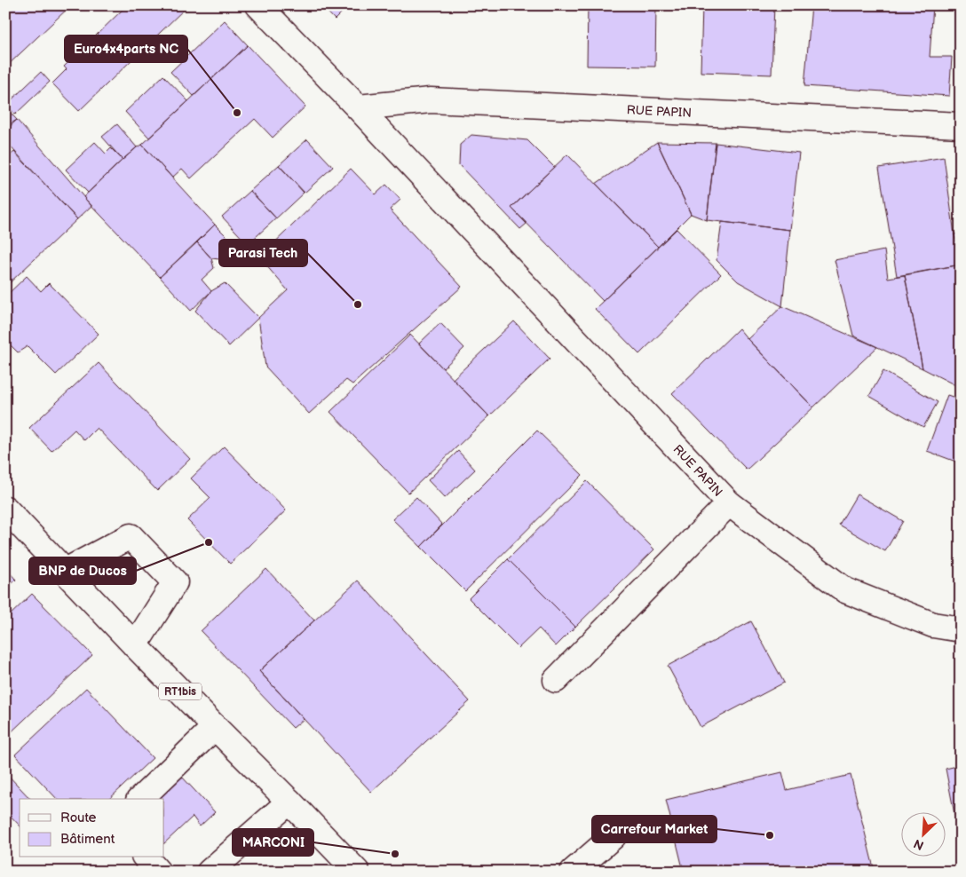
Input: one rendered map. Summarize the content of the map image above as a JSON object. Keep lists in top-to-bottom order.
{
  "streets": {
    "street": ["RUE PAPIN", "RT1bis"]
  },
  "places": [
    "Euro4x4parts NC",
    "Parasi Tech",
    "BNP de Ducos",
    "Carrefour Market",
    "MARCONI"
  ],
  "legend": ["Route", "Bâtiment"],
  "north": "bottom left"
}
